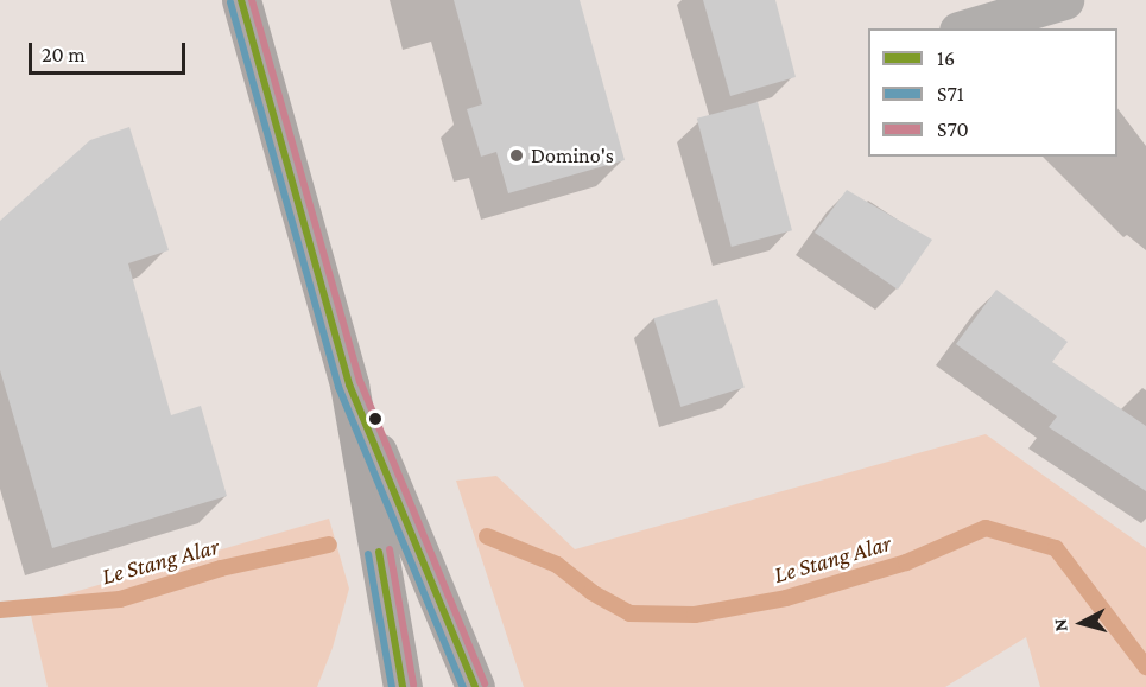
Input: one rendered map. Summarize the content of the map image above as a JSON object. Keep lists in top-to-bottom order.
{
  "water": ["Le Stang Alar"],
  "places": ["Domino's"],
  "lines": ["transit line 16", "transit line S70", "transit line S71"],
  "legend": ["16", "S71", "S70"],
  "scale_bar": "20 m",
  "north": "left"
}
